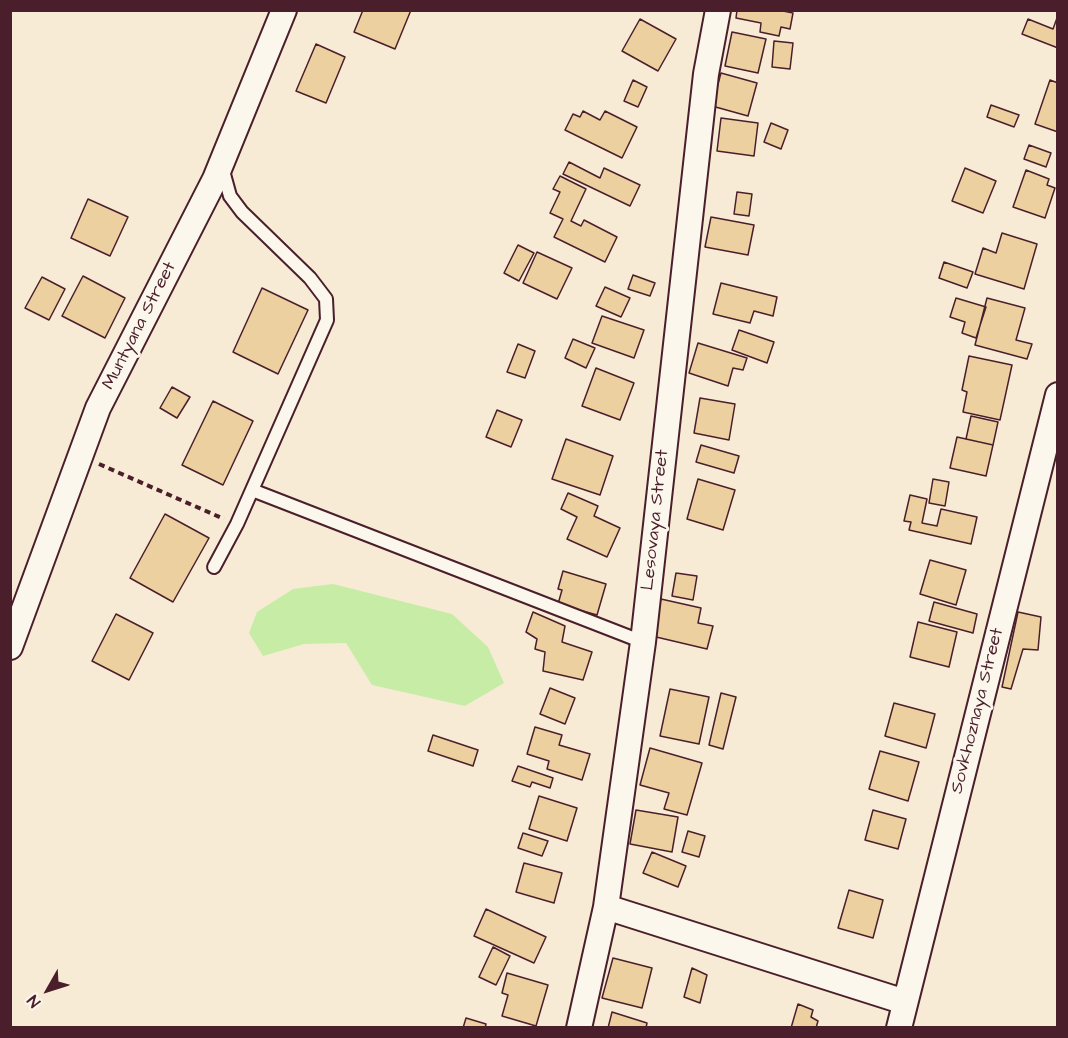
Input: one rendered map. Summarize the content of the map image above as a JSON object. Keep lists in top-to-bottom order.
{
  "streets": {
    "street": ["Muntyana Street", "Lesovaya Street", "Sovkhoznaya Street"]
  },
  "north": "bottom left"
}
